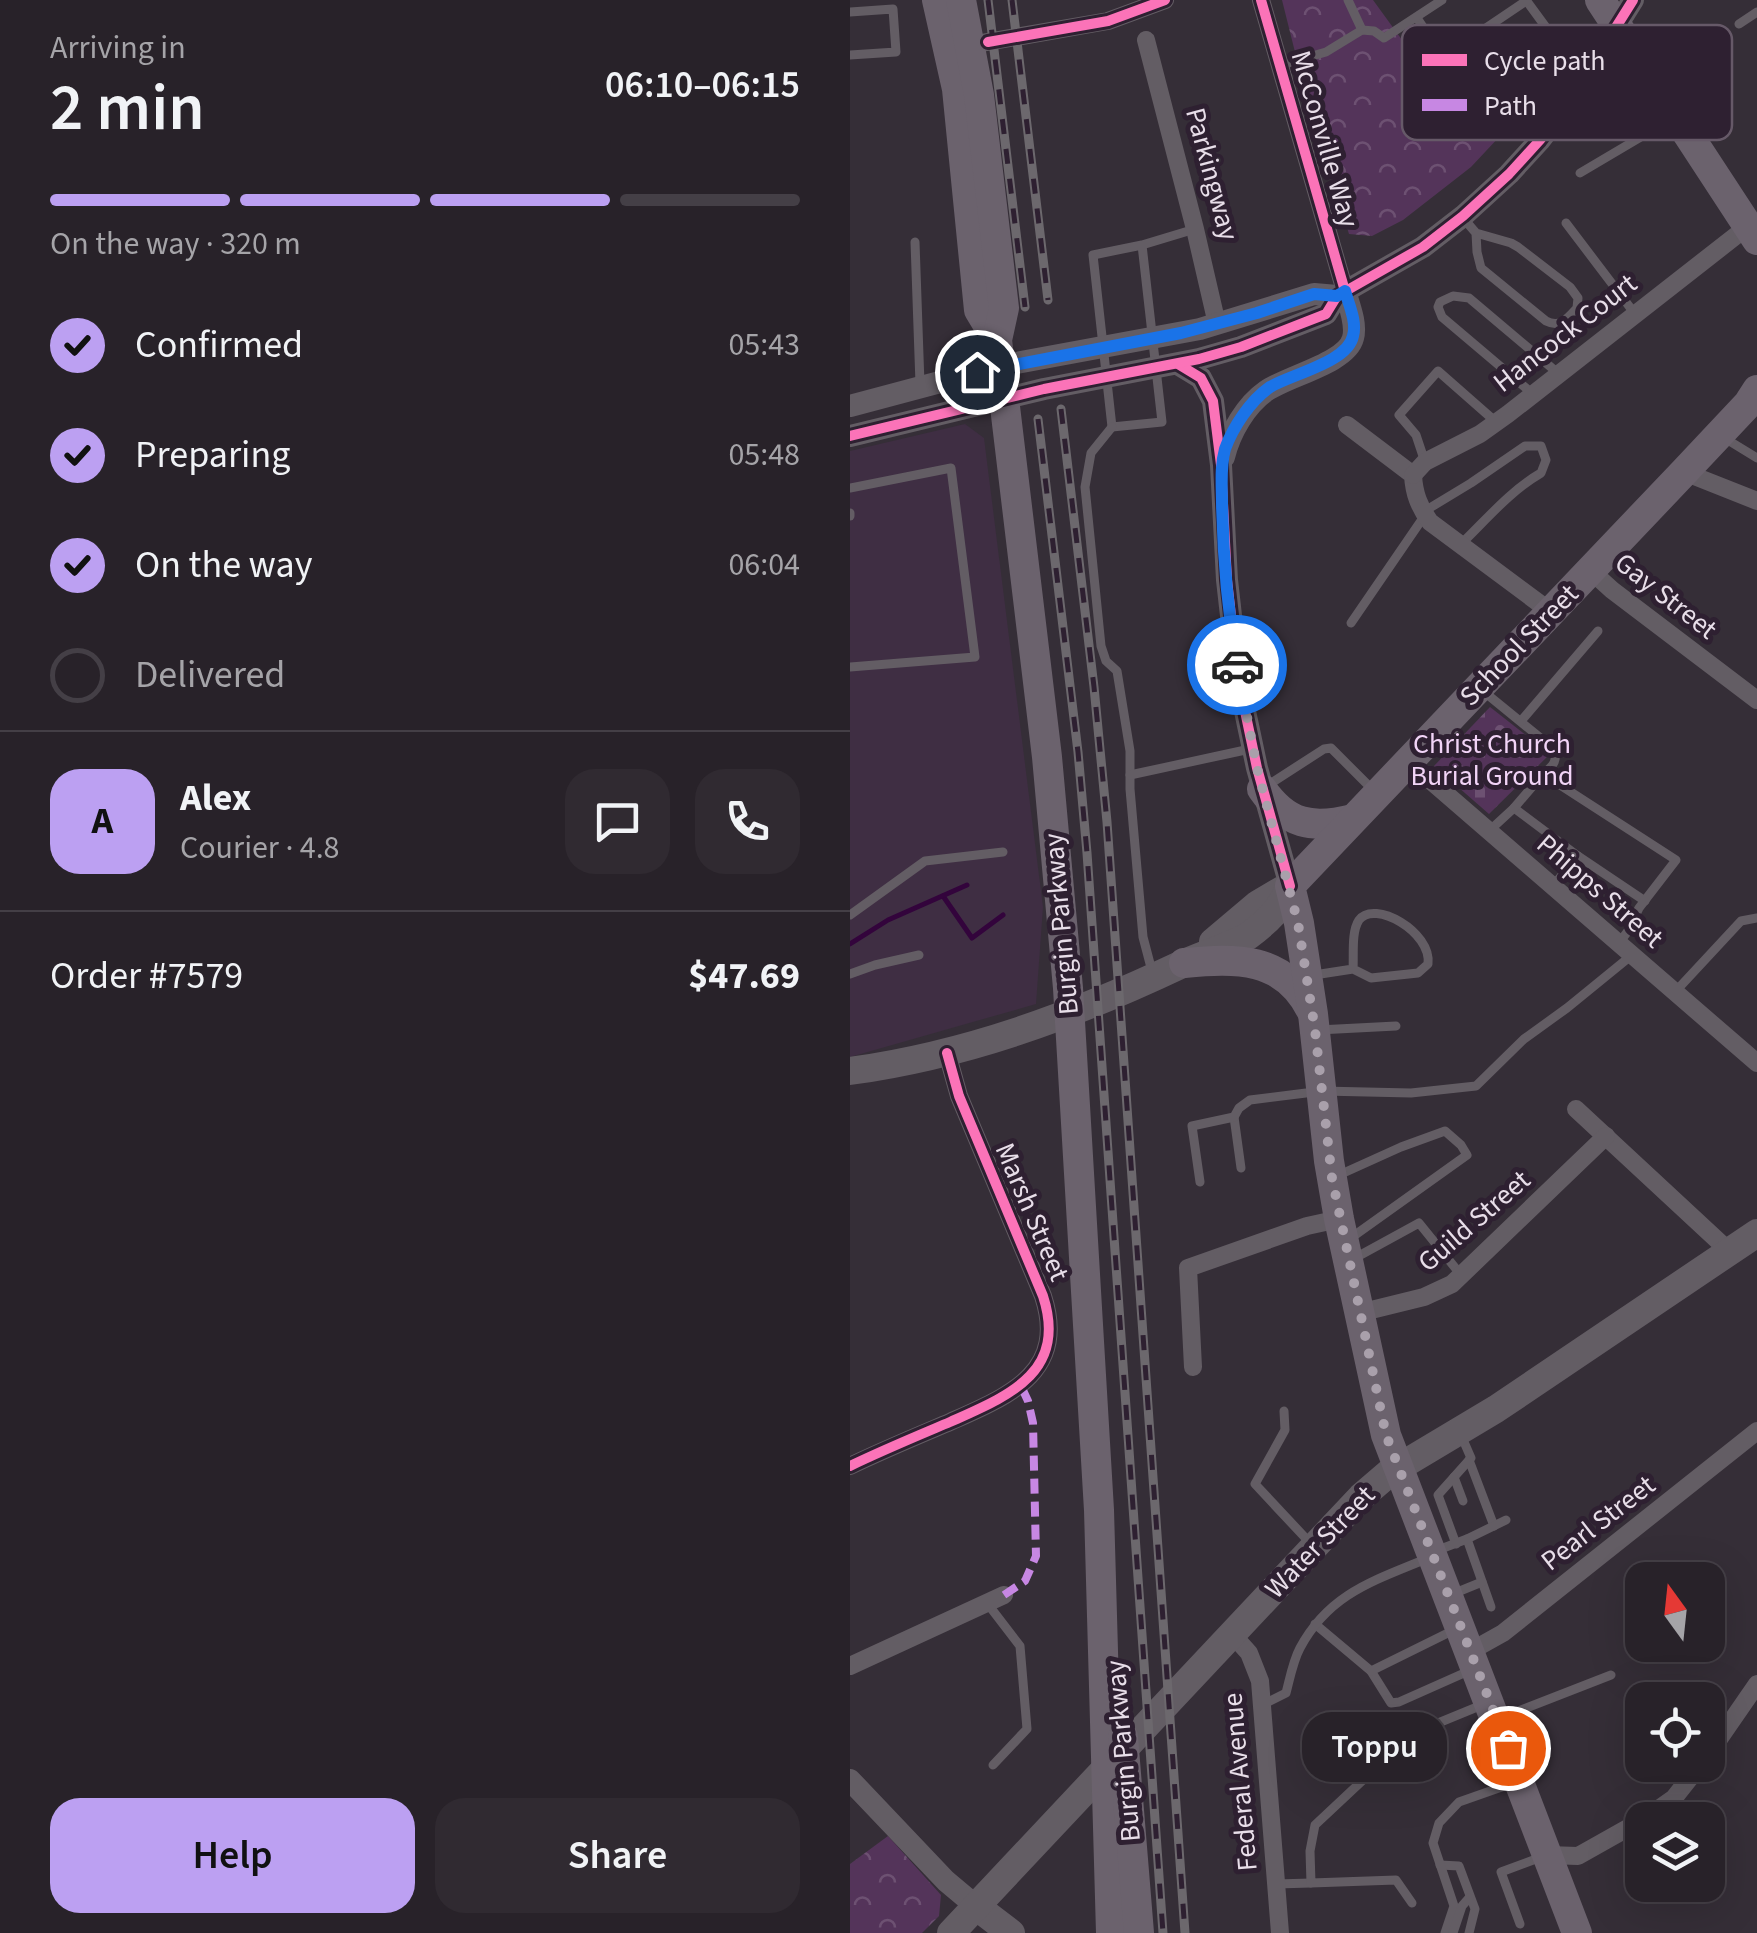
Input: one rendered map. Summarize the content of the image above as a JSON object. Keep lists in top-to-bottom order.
{
  "streets": {
    "main road": ["School Street", "Burgin Parkway", "Water Street"],
    "street": [
      "McConville Way",
      "Parkingway",
      "Hancock Court",
      "Gay Street",
      "Phipps Street",
      "Marsh Street",
      "Guild Street",
      "Pearl Street",
      "Federal Avenue"
    ]
  },
  "crossings": [
    ["Gay Street", "School Street"],
    ["School Street", "Phipps Street"],
    ["School Street", "Marsh Street"],
    ["Water Street", "Federal Avenue"]
  ],
  "parks": ["Christ Church Burial Ground"],
  "places": ["Toppu"],
  "legend": ["Cycle path", "Path"],
  "north": "top",
  "page": {
    "heading": ["2 min", "Arriving in", "06:10–06:15"],
    "panel": [
      "Alex",
      "Courier · 4.8",
      "Order #7579",
      "$47.69"
    ],
    "bar": "On the way · 320 m",
    "list": [
      ["Confirmed", "05:43"],
      ["Preparing", "05:48"],
      ["On the way", "06:04"],
      "Delivered"
    ],
    "round": "A",
    "bubble": "Toppu",
    "buttons": ["Help", "Share"]
  }
}
